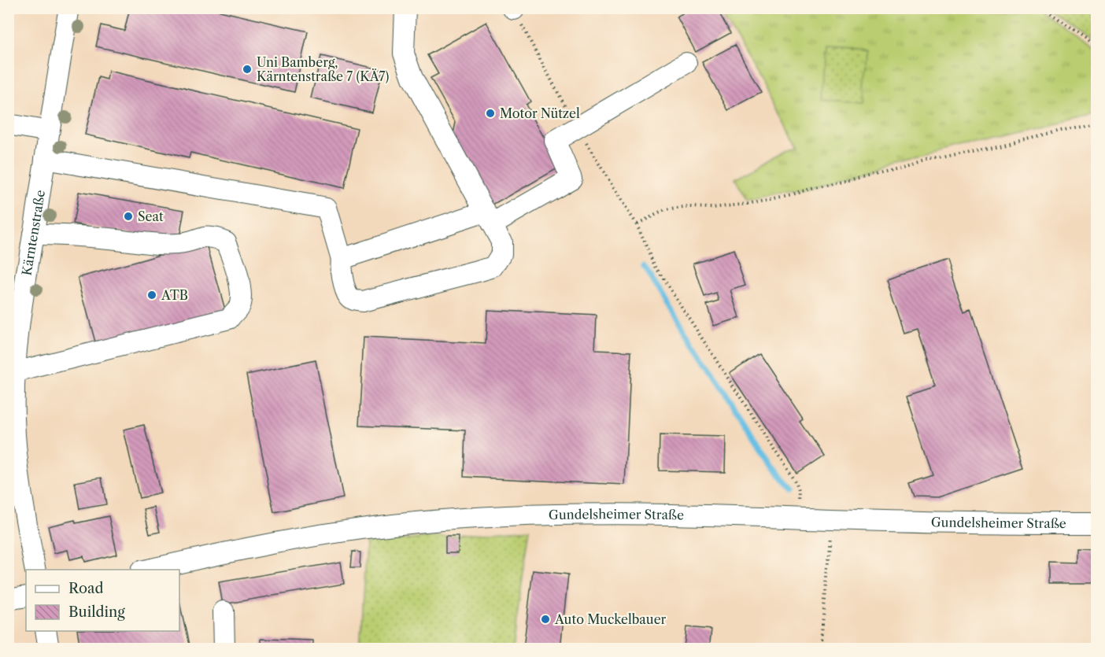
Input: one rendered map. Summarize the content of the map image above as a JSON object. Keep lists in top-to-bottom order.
{
  "streets": {
    "street": ["Kärntenstraße", "Gundelsheimer Straße"]
  },
  "places": [
    "Uni Bamberg, Kärntenstraße 7 (KÄ7)",
    "Motor Nützel",
    "Seat",
    "ATB",
    "Auto Muckelbauer"
  ],
  "legend": ["Road", "Building"]
}
